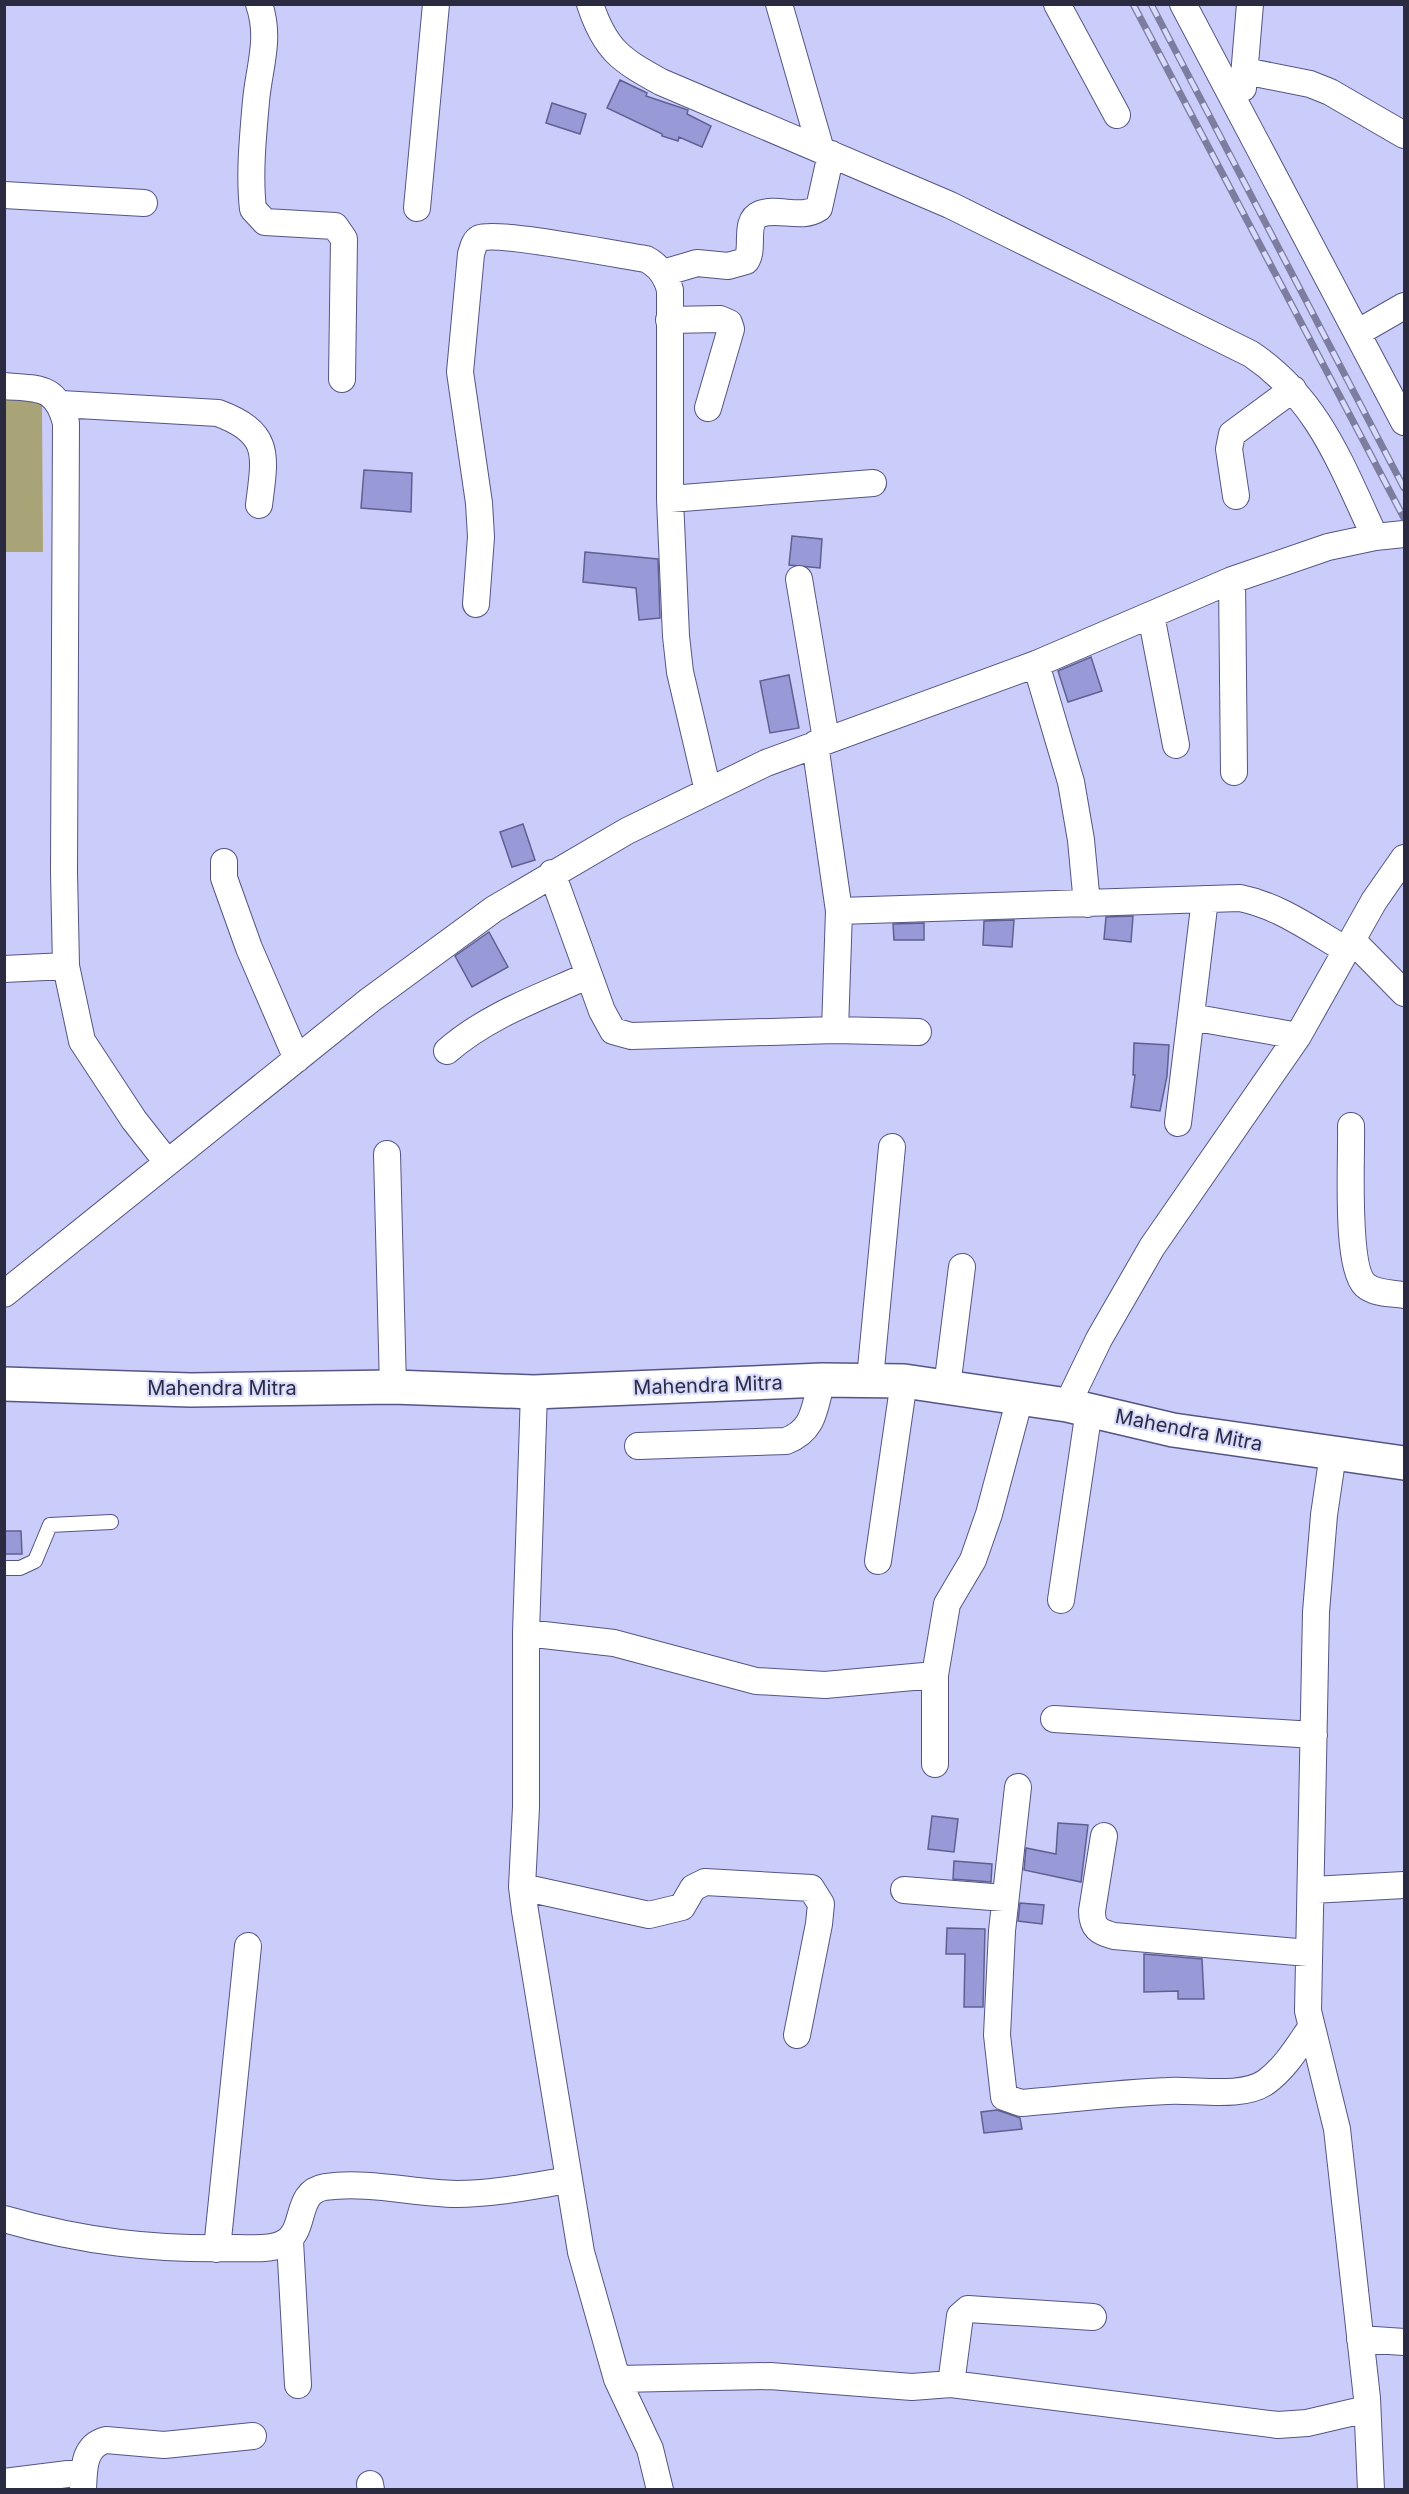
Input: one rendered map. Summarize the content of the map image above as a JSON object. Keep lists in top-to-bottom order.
{
  "streets": {
    "main road": ["Mahendra Mitra"]
  }
}
